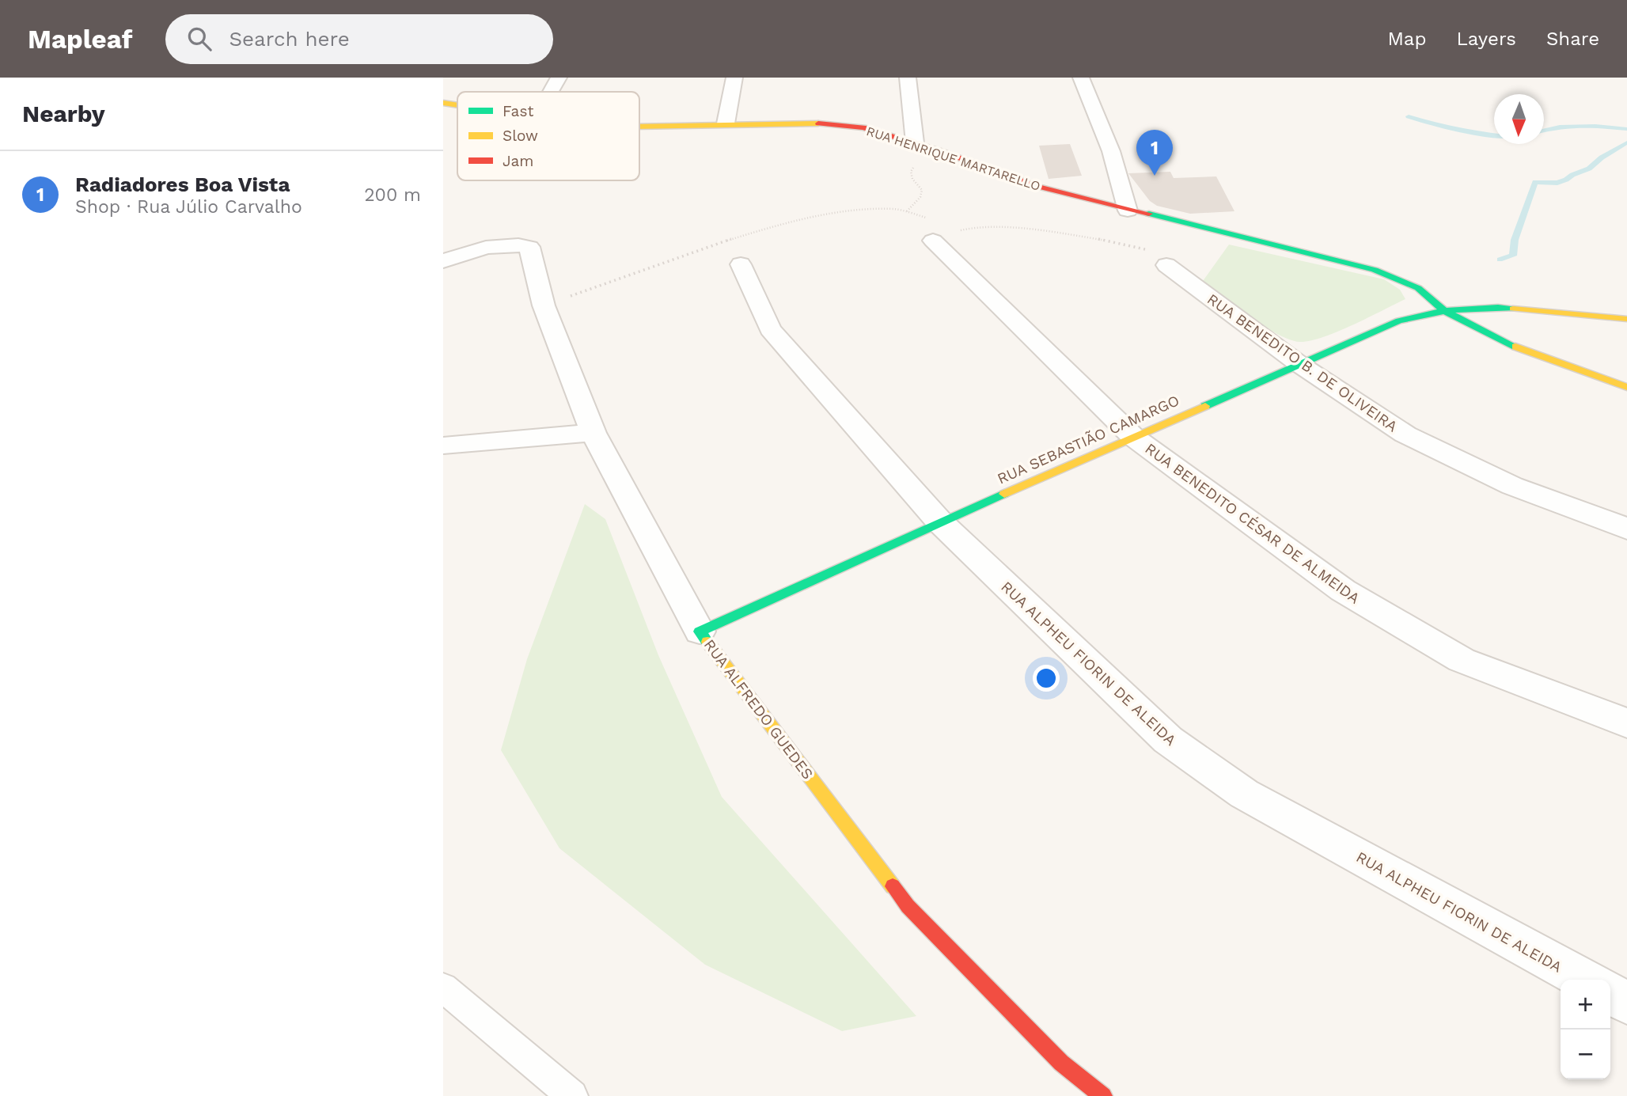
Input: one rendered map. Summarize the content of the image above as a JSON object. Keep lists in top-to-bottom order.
{
  "streets": {
    "street": [
      "RUA HENRIQUE MARTARELLO",
      "RUA BENEDITO B. DE OLIVEIRA",
      "RUA SEBASTIÃO CAMARGO",
      "RUA BENEDITO CÉSAR DE ALMEIDA",
      "RUA ALPHEU FIORIN DE ALEIDA",
      "RUA ALFREDO GUEDES"
    ]
  },
  "crossings": [
    ["RUA HENRIQUE MARTARELLO", "RUA SEBASTIÃO CAMARGO"],
    ["RUA BENEDITO B. DE OLIVEIRA", "RUA SEBASTIÃO CAMARGO"],
    ["RUA SEBASTIÃO CAMARGO", "RUA BENEDITO CÉSAR DE ALMEIDA"],
    ["RUA SEBASTIÃO CAMARGO", "RUA ALPHEU FIORIN DE ALEIDA"],
    ["RUA SEBASTIÃO CAMARGO", "RUA ALFREDO GUEDES"]
  ],
  "legend": ["Fast", "Slow", "Jam"],
  "north": "bottom",
  "page": {
    "header": "Mapleaf",
    "search": "Search here",
    "nav": ["Map", "Layers", "Share"],
    "heading": "Nearby",
    "pins": "1",
    "list": [
      {
        "mark": "1",
        "name": "Radiadores Boa Vista",
        "note": "Shop · Rua Júlio Carvalho",
        "value": "200 m"
      }
    ],
    "map_buttons": ["+", "−"]
  }
}
